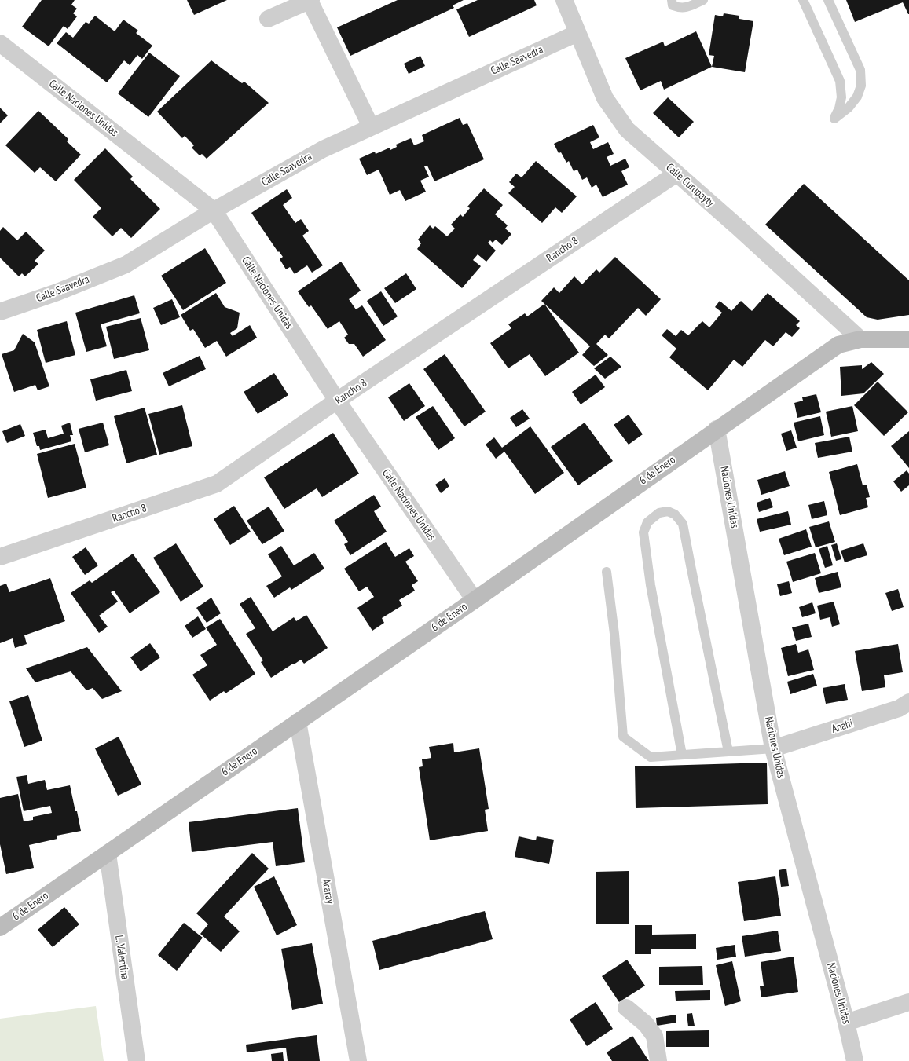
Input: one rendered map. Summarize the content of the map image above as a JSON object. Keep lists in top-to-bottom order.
{
  "streets": {
    "main road": ["6 de Enero"],
    "street": [
      "Calle Saavedra",
      "Calle Naciones Unidas",
      "Calle Curupayty",
      "Rancho 8",
      "Naciones Unidas",
      "Anahí",
      "Acaray",
      "L. Valentina"
    ]
  },
  "crossings": [
    ["Calle Saavedra", "Calle Naciones Unidas"],
    ["Calle Saavedra", "Calle Curupayty"],
    ["Calle Naciones Unidas", "Rancho 8"],
    ["Calle Naciones Unidas", "6 de Enero"],
    ["Calle Curupayty", "Rancho 8"],
    ["Calle Curupayty", "6 de Enero"],
    ["6 de Enero", "Naciones Unidas"],
    ["6 de Enero", "Acaray"],
    ["6 de Enero", "L. Valentina"],
    ["Naciones Unidas", "Anahí"]
  ]
}
